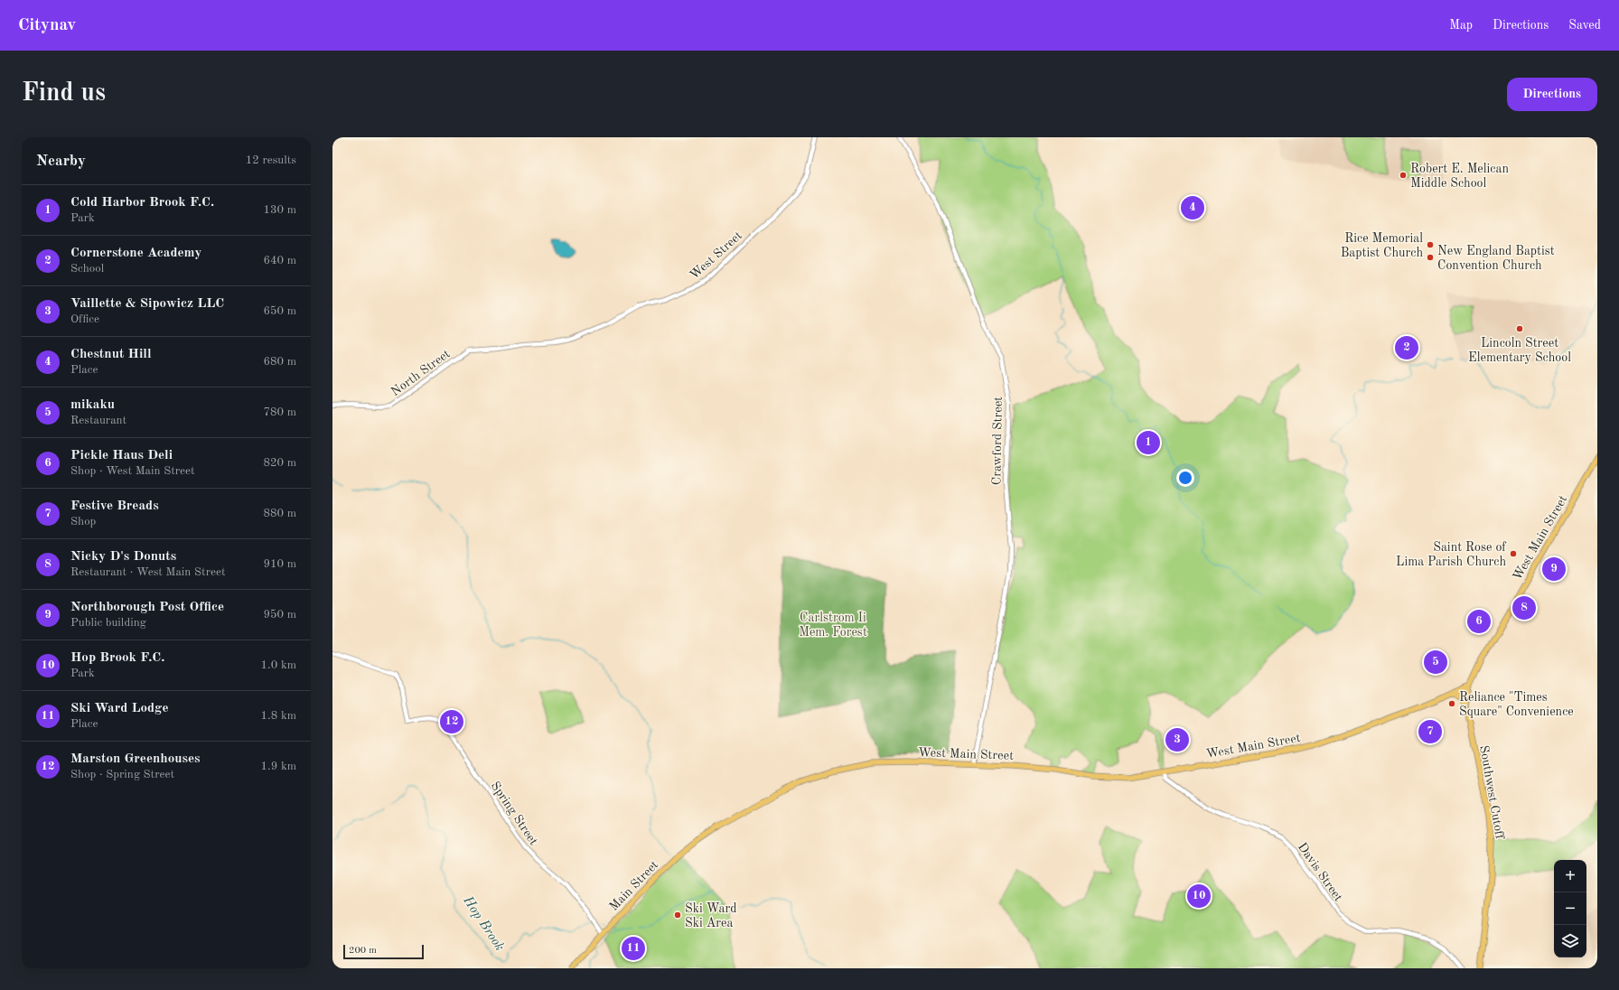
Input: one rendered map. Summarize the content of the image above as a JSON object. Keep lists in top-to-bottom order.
{
  "streets": {
    "main road": ["West Main Street", "Southwest Cutoff", "Main Street"],
    "street": [
      "West Street",
      "North Street",
      "Crawford Street",
      "Spring Street",
      "Davis Street"
    ]
  },
  "crossings": [
    ["West Street", "North Street"],
    ["Crawford Street", "West Main Street"],
    ["West Main Street", "Southwest Cutoff"],
    ["West Main Street", "Davis Street"],
    ["West Main Street", "Main Street"],
    ["Spring Street", "Main Street"]
  ],
  "water": ["Hop Brook"],
  "parks": ["Carlstrom Ii Mem. Forest"],
  "places": [
    "Robert E. Melican Middle School",
    "Rice Memorial Baptist Church",
    "New England Baptist Convention Church",
    "Lincoln Street Elementary School",
    "Saint Rose of Lima Parish Church",
    "Reliance \"Times Square\" Convenience",
    "Ski Ward Ski Area"
  ],
  "scale_bar": "200 m",
  "page": {
    "header": "Citynav",
    "nav": ["Map", "Directions", "Saved"],
    "buttons": "Directions",
    "title": "Find us",
    "heading": ["Nearby", "12 results"],
    "list": [
      {
        "mark": "1",
        "name": "Cold Harbor Brook F.C.",
        "note": "Park",
        "value": "130 m"
      },
      {
        "mark": "2",
        "name": "Cornerstone Academy",
        "note": "School",
        "value": "640 m"
      },
      {
        "mark": "3",
        "name": "Vaillette & Sipowicz LLC",
        "note": "Office",
        "value": "650 m"
      },
      {
        "mark": "4",
        "name": "Chestnut Hill",
        "note": "Place",
        "value": "680 m"
      },
      {
        "mark": "5",
        "name": "mikaku",
        "note": "Restaurant",
        "value": "780 m"
      },
      {
        "mark": "6",
        "name": "Pickle Haus Deli",
        "note": "Shop · West Main Street",
        "value": "820 m"
      },
      {
        "mark": "7",
        "name": "Festive Breads",
        "note": "Shop",
        "value": "880 m"
      },
      {
        "mark": "8",
        "name": "Nicky D's Donuts",
        "note": "Restaurant · West Main Street",
        "value": "910 m"
      },
      {
        "mark": "9",
        "name": "Northborough Post Office",
        "note": "Public building",
        "value": "950 m"
      },
      {
        "mark": "10",
        "name": "Hop Brook F.C.",
        "note": "Park",
        "value": "1.0 km"
      },
      {
        "mark": "11",
        "name": "Ski Ward Lodge",
        "note": "Place",
        "value": "1.8 km"
      },
      {
        "mark": "12",
        "name": "Marston Greenhouses",
        "note": "Shop · Spring Street",
        "value": "1.9 km"
      }
    ],
    "pins": [
      "4",
      "2",
      "1",
      "9",
      "8",
      "6",
      "5",
      "12",
      "7",
      "3",
      "10",
      "11"
    ],
    "map_buttons": ["+", "−"],
    "scale": "200 m"
  }
}
